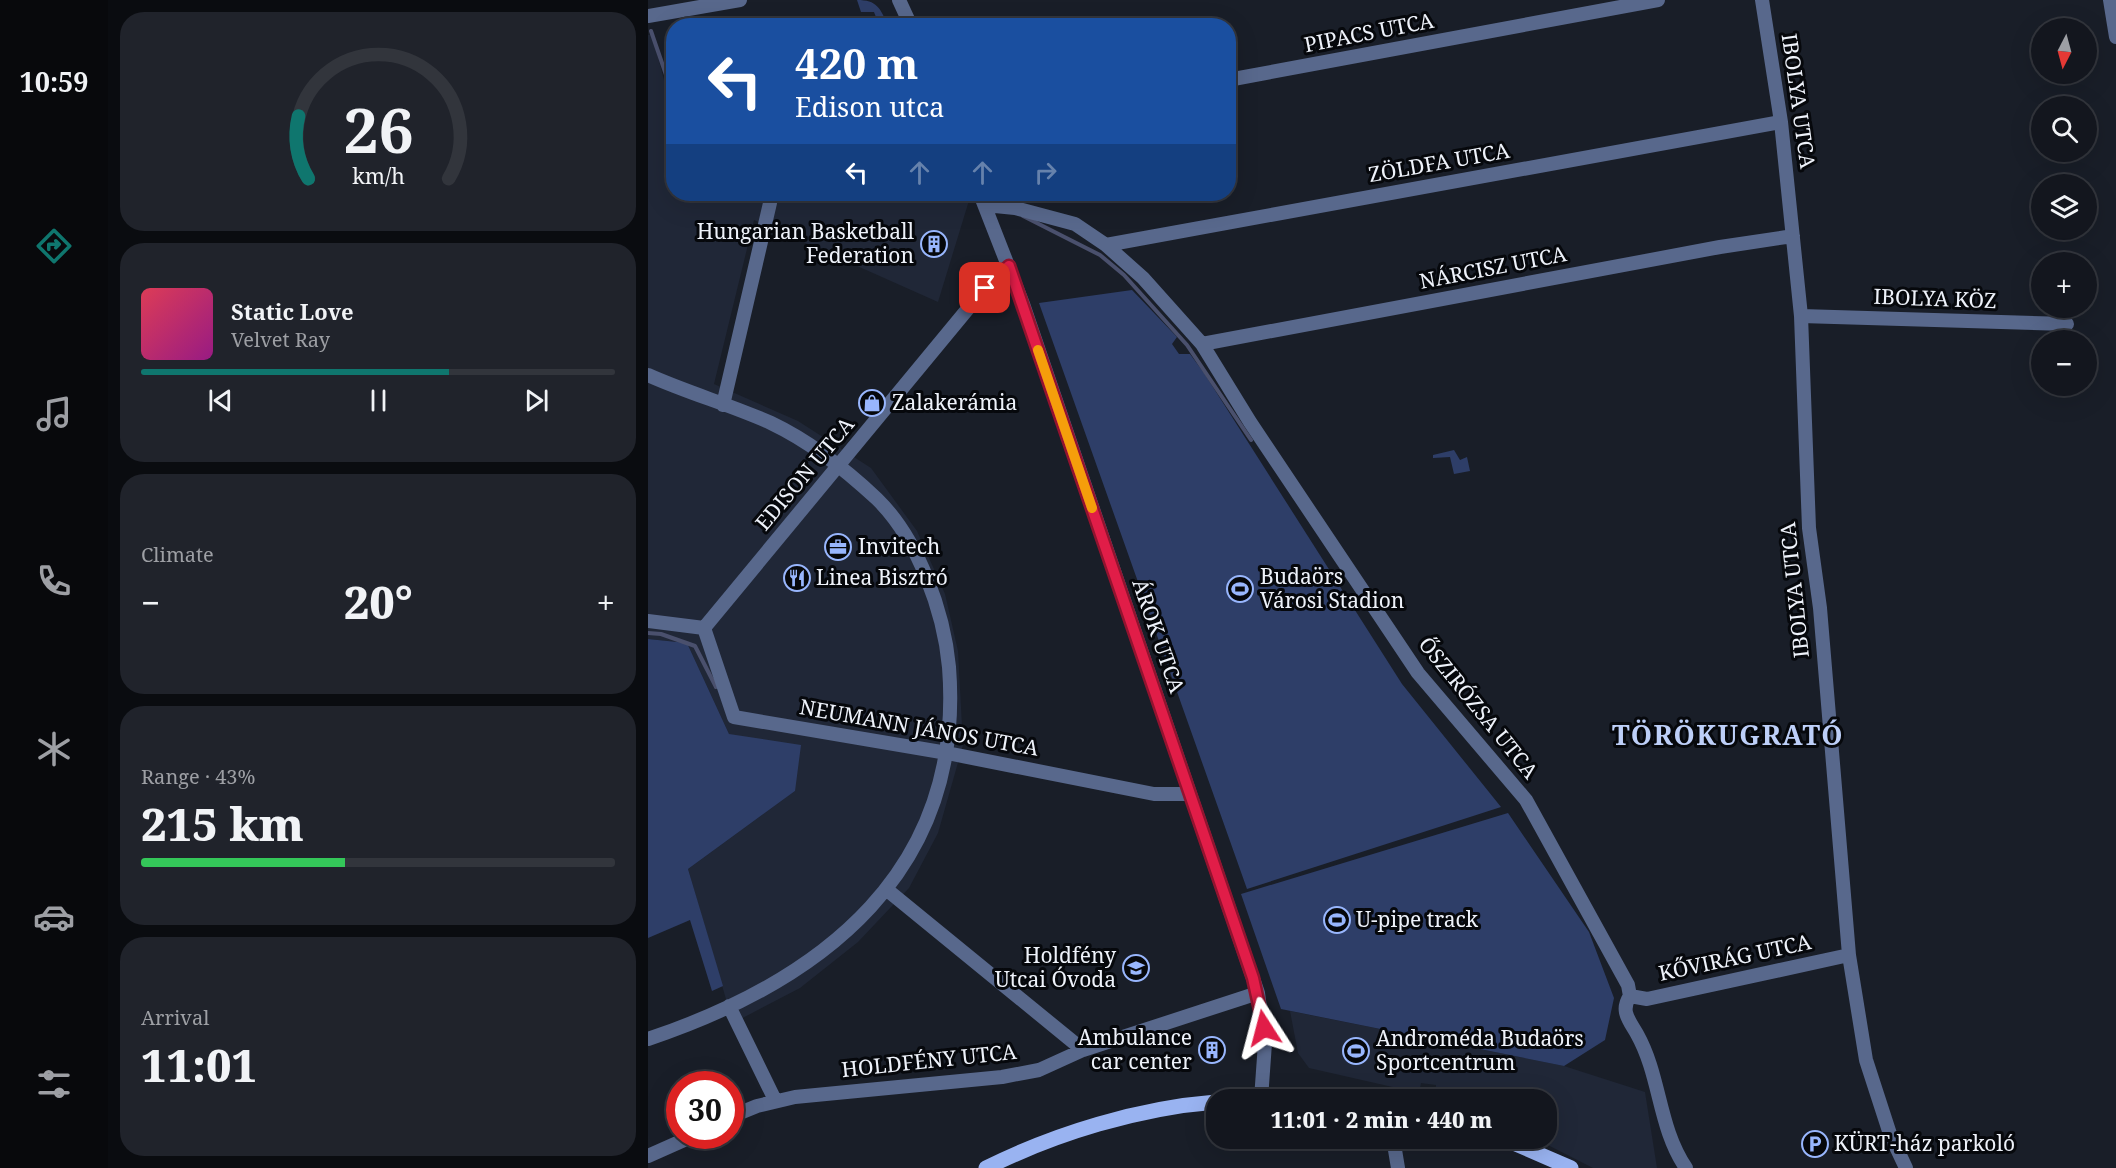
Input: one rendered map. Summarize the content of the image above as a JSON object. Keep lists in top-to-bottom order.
{
  "streets": {
    "street": [
      "PIPACS UTCA",
      "IBOLYA UTCA",
      "ZÖLDFA UTCA",
      "NÁRCISZ UTCA",
      "IBOLYA KÖZ",
      "EDISON UTCA",
      "ÁROK UTCA",
      "ŐSZIRÓZSA UTCA",
      "NEUMANN JÁNOS UTCA",
      "KŐVIRÁG UTCA",
      "HOLDFÉNY UTCA"
    ]
  },
  "crossings": [
    ["IBOLYA UTCA", "ZÖLDFA UTCA"],
    ["IBOLYA UTCA", "NÁRCISZ UTCA"],
    ["IBOLYA UTCA", "IBOLYA KÖZ"],
    ["IBOLYA UTCA", "KŐVIRÁG UTCA"],
    ["ZÖLDFA UTCA", "ŐSZIRÓZSA UTCA"],
    ["NÁRCISZ UTCA", "ŐSZIRÓZSA UTCA"],
    ["EDISON UTCA", "ÁROK UTCA"],
    ["EDISON UTCA", "NEUMANN JÁNOS UTCA"],
    ["ÁROK UTCA", "NEUMANN JÁNOS UTCA"],
    ["ÁROK UTCA", "HOLDFÉNY UTCA"],
    ["ŐSZIRÓZSA UTCA", "KŐVIRÁG UTCA"]
  ],
  "districts": ["TÖRÖKUGRATÓ"],
  "places": {
    "building": ["Hungarian Basketball Federation", "Ambulance car center"],
    "shop": ["Zalakerámia"],
    "office": ["Invitech"],
    "restaurant": ["Linea Bisztró"],
    "sports": ["Budaörs Városi Stadion", "U-pipe track", "Androméda Budaörs Sportcentrum"],
    "school or university": ["Holdfény Utcai Óvoda"],
    "parking": ["KÜRT-ház parkoló"]
  },
  "north": "bottom",
  "page": {
    "tabs": "10:59",
    "map_buttons": ["+", "−"],
    "turn": ["420 m", "Edison utca"],
    "song": ["Static Love", "Velvet Ray"],
    "tile": [
      "Climate",
      ["Range · 43%", "215 km"],
      ["Arrival", "11:01"]
    ],
    "heat": ["−", "20°", "+"],
    "limit": "30",
    "trip": "11:01 · 2 min · 440 m",
    "gauge": ["26", "km/h"]
  }
}
